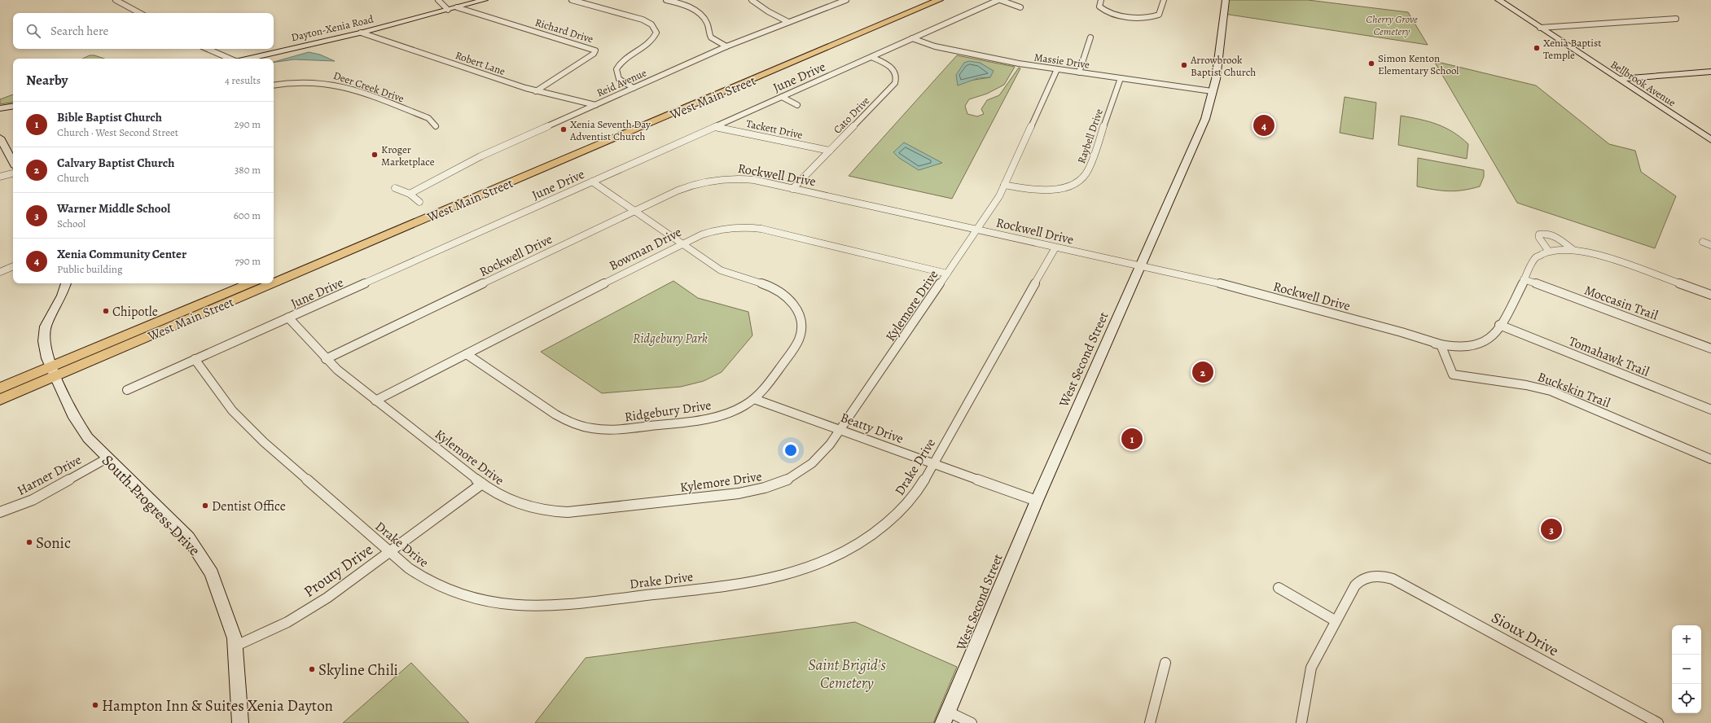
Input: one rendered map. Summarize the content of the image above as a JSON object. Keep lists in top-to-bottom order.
{
  "streets": {
    "main road": [
      "Dayton-Xenia Road",
      "Bellbrook Avenue",
      "West Main Street",
      "West Second Street",
      "South Progress Drive"
    ],
    "street": [
      "Richard Drive",
      "Massie Drive",
      "Robert Lane",
      "June Drive",
      "Reid Avenue",
      "Deer Creek Drive",
      "Cato Drive",
      "Tackett Drive",
      "Raybell Drive",
      "Rockwell Drive",
      "Bowman Drive",
      "Moccasin Trail",
      "Kylemore Drive",
      "Tomahawk Trail",
      "Buckskin Trail",
      "Ridgebury Drive",
      "Beatty Drive",
      "Drake Drive",
      "Harner Drive",
      "Prouty Drive",
      "Sioux Drive"
    ]
  },
  "crossings": [
    ["Dayton-Xenia Road", "Richard Drive"],
    ["Dayton-Xenia Road", "Robert Lane"],
    ["Richard Drive", "Robert Lane"],
    ["Massie Drive", "June Drive"],
    ["Massie Drive", "Raybell Drive"],
    ["Massie Drive", "Kylemore Drive"],
    ["Massie Drive", "West Second Street"],
    ["Robert Lane", "Reid Avenue"],
    ["June Drive", "Cato Drive"],
    ["June Drive", "Tackett Drive"],
    ["June Drive", "Kylemore Drive"],
    ["June Drive", "Ridgebury Drive"],
    ["June Drive", "Drake Drive"],
    ["West Main Street", "South Progress Drive"],
    ["Cato Drive", "Tackett Drive"],
    ["Cato Drive", "Rockwell Drive"],
    ["Raybell Drive", "Kylemore Drive"],
    ["Rockwell Drive", "Kylemore Drive"],
    ["Rockwell Drive", "Tomahawk Trail"],
    ["Rockwell Drive", "West Second Street"],
    ["Rockwell Drive", "Buckskin Trail"],
    ["Rockwell Drive", "Ridgebury Drive"],
    ["Rockwell Drive", "Drake Drive"],
    ["Bowman Drive", "Kylemore Drive"],
    ["Bowman Drive", "Ridgebury Drive"],
    ["Kylemore Drive", "Beatty Drive"],
    ["Kylemore Drive", "Prouty Drive"],
    ["West Second Street", "Beatty Drive"],
    ["Ridgebury Drive", "Beatty Drive"],
    ["Beatty Drive", "Drake Drive"],
    ["Drake Drive", "Prouty Drive"],
    ["Harner Drive", "South Progress Drive"],
    ["South Progress Drive", "Prouty Drive"]
  ],
  "parks": ["Cherry Grove Cemetery", "Ridgebury Park", "Saint Brigid’s Cemetery"],
  "places": [
    "Xenia Baptist Temple",
    "Simon Kenton Elementary School",
    "Arrowbrook Baptist Church",
    "Xenia Seventh Day Adventist Church",
    "Kroger Marketplace",
    "Chipotle",
    "Dentist Office",
    "Sonic",
    "Skyline Chili",
    "Hampton Inn & Suites Xenia Dayton"
  ],
  "page": {
    "search": "Search here",
    "heading": ["Nearby", "4 results"],
    "list": [
      {
        "mark": "1",
        "name": "Bible Baptist Church",
        "note": "Church · West Second Street",
        "value": "290 m"
      },
      {
        "mark": "2",
        "name": "Calvary Baptist Church",
        "note": "Church",
        "value": "380 m"
      },
      {
        "mark": "3",
        "name": "Warner Middle School",
        "note": "School",
        "value": "600 m"
      },
      {
        "mark": "4",
        "name": "Xenia Community Center",
        "note": "Public building",
        "value": "790 m"
      }
    ],
    "pins": [
      "4",
      "2",
      "1",
      "3"
    ],
    "map_buttons": ["+", "−"]
  }
}
